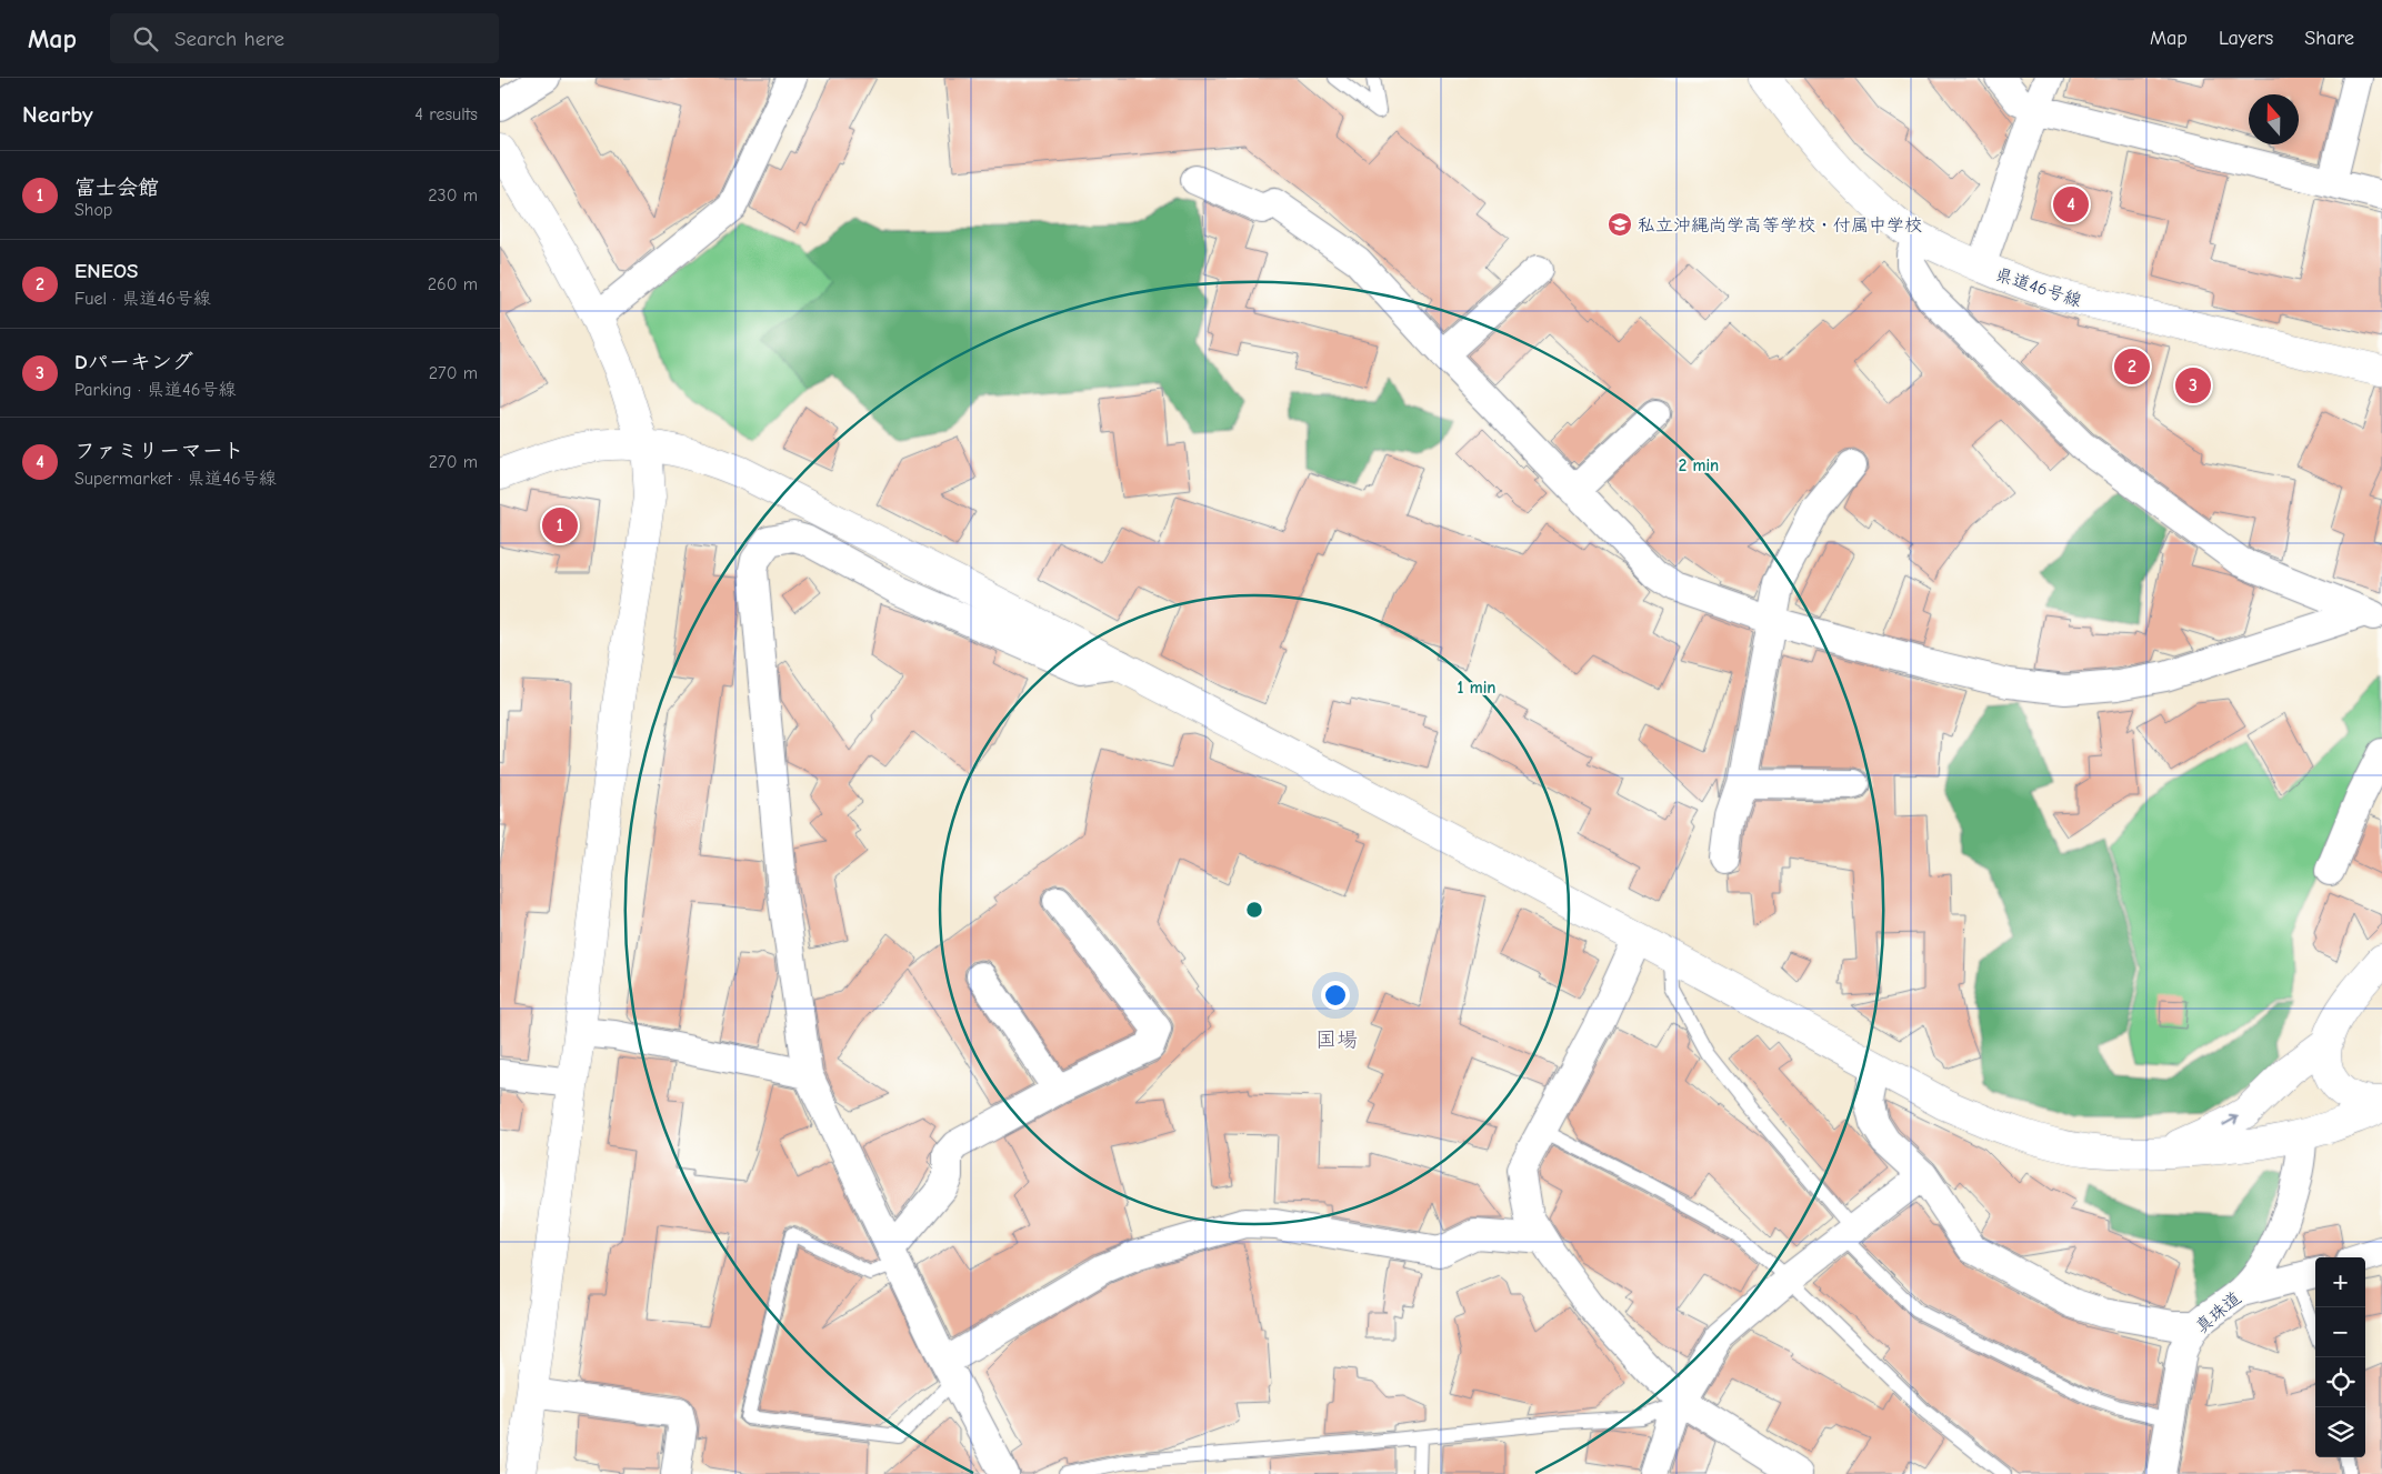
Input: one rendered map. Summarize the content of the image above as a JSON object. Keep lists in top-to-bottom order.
{
  "streets": {
    "street": ["県道46号線", "真珠道"]
  },
  "districts": ["国場"],
  "places": {
    "school or university": ["私立沖縄尚学高等学校・付属中学校"]
  },
  "north": "top",
  "page": {
    "header": "Map",
    "search": "Search here",
    "nav": ["Map", "Layers", "Share"],
    "heading": ["Nearby", "4 results"],
    "list": [
      {
        "mark": "1",
        "name": "富士会館",
        "note": "Shop",
        "value": "230 m"
      },
      {
        "mark": "2",
        "name": "ENEOS",
        "note": "Fuel · 県道46号線",
        "value": "260 m"
      },
      {
        "mark": "3",
        "name": "Dパーキング",
        "note": "Parking · 県道46号線",
        "value": "270 m"
      },
      {
        "mark": "4",
        "name": "ファミリーマート",
        "note": "Supermarket · 県道46号線",
        "value": "270 m"
      }
    ],
    "pins": [
      "4",
      "2",
      "3",
      "1"
    ],
    "map_buttons": ["+", "−"]
  },
  "rings": ["2 min", "1 min"]
}
